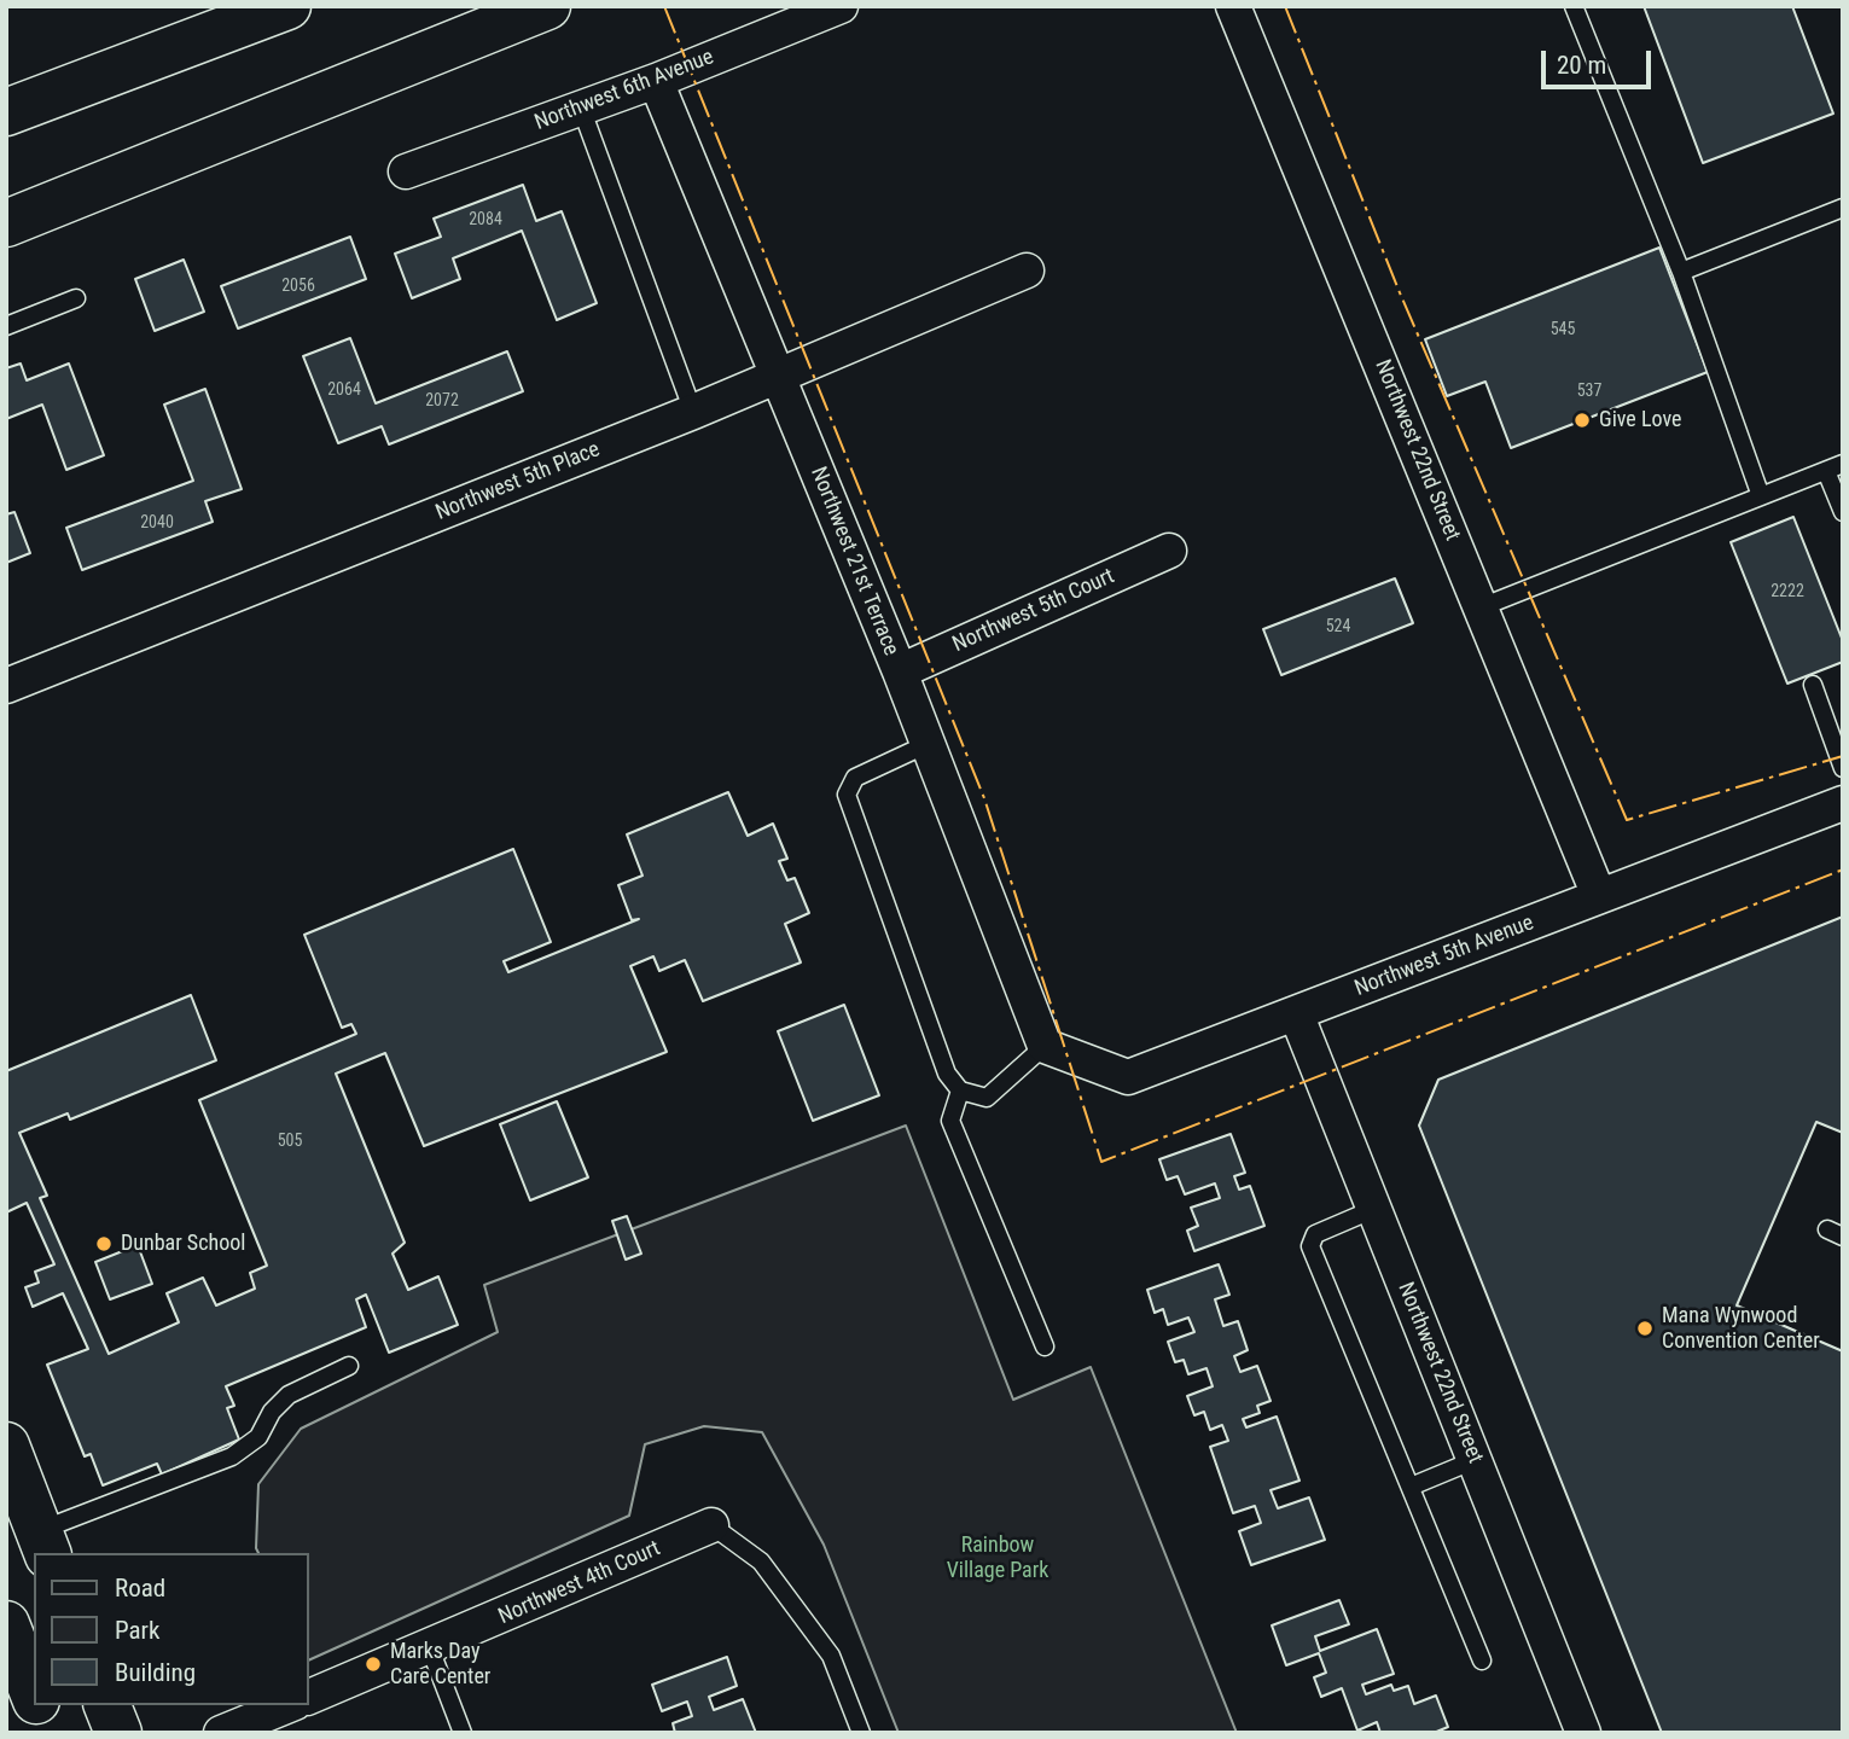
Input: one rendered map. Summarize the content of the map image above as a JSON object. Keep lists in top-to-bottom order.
{
  "streets": {
    "street": [
      "Northwest 6th Avenue",
      "Northwest 22nd Street",
      "Northwest 5th Place",
      "Northwest 21st Terrace",
      "Northwest 5th Court",
      "Northwest 5th Avenue",
      "Northwest 4th Court"
    ]
  },
  "crossings": [
    ["Northwest 6th Avenue", "Northwest 21st Terrace"],
    ["Northwest 22nd Street", "Northwest 5th Avenue"],
    ["Northwest 5th Place", "Northwest 21st Terrace"],
    ["Northwest 21st Terrace", "Northwest 5th Court"],
    ["Northwest 21st Terrace", "Northwest 5th Avenue"]
  ],
  "parks": ["Rainbow Village Park"],
  "places": [
    "Give Love",
    "Dunbar School",
    "Mana Wynwood Convention Center",
    "Marks Day Care Center"
  ],
  "house_numbers": [
    "2084",
    "2056",
    "545",
    "2064",
    "537",
    "2072",
    "2040",
    "2222",
    "524",
    "505"
  ],
  "legend": ["Road", "Park", "Building"],
  "scale_bar": "20 m"
}
